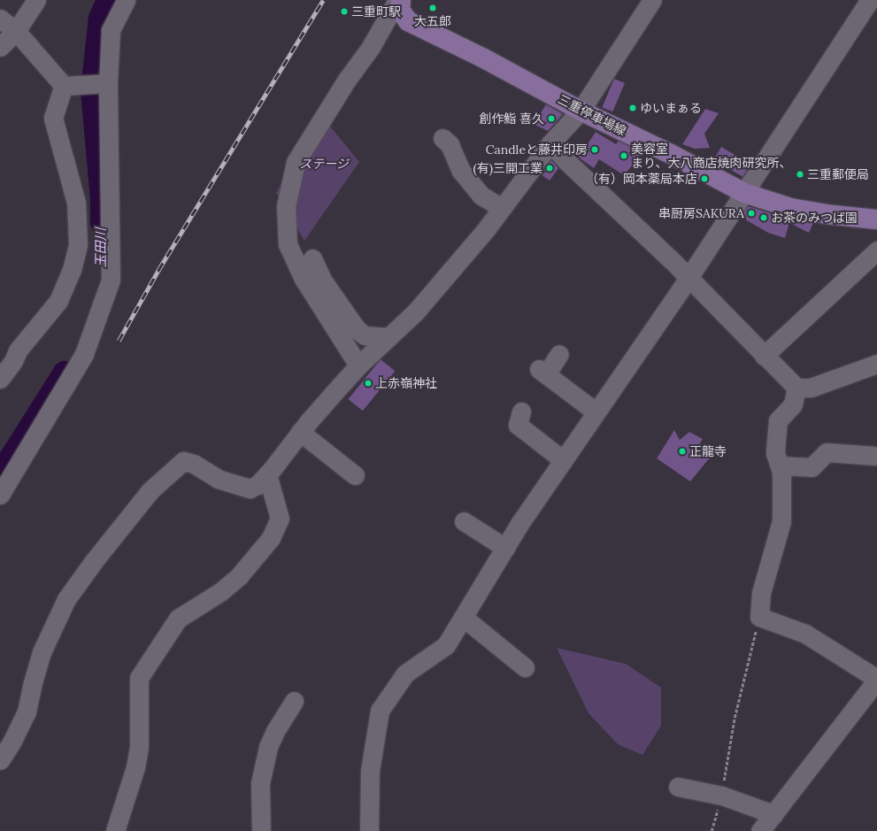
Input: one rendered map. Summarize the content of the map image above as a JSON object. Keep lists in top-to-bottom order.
{
  "streets": {
    "main road": ["三重停車場線"]
  },
  "water": ["玉田川"],
  "parks": ["ステージ"],
  "places": [
    "大五郎",
    "三重町駅",
    "ゆいまぁる",
    "創作鮨 喜久",
    "Candleと藤井印房",
    "美容室 まり、大八商店焼肉研究所、",
    "(有)三開工業",
    "三重郵便局",
    "（有）岡本薬局本店",
    "串厨房SAKURA",
    "お茶のみつば園",
    "上赤嶺神社",
    "正龍寺"
  ]
}
